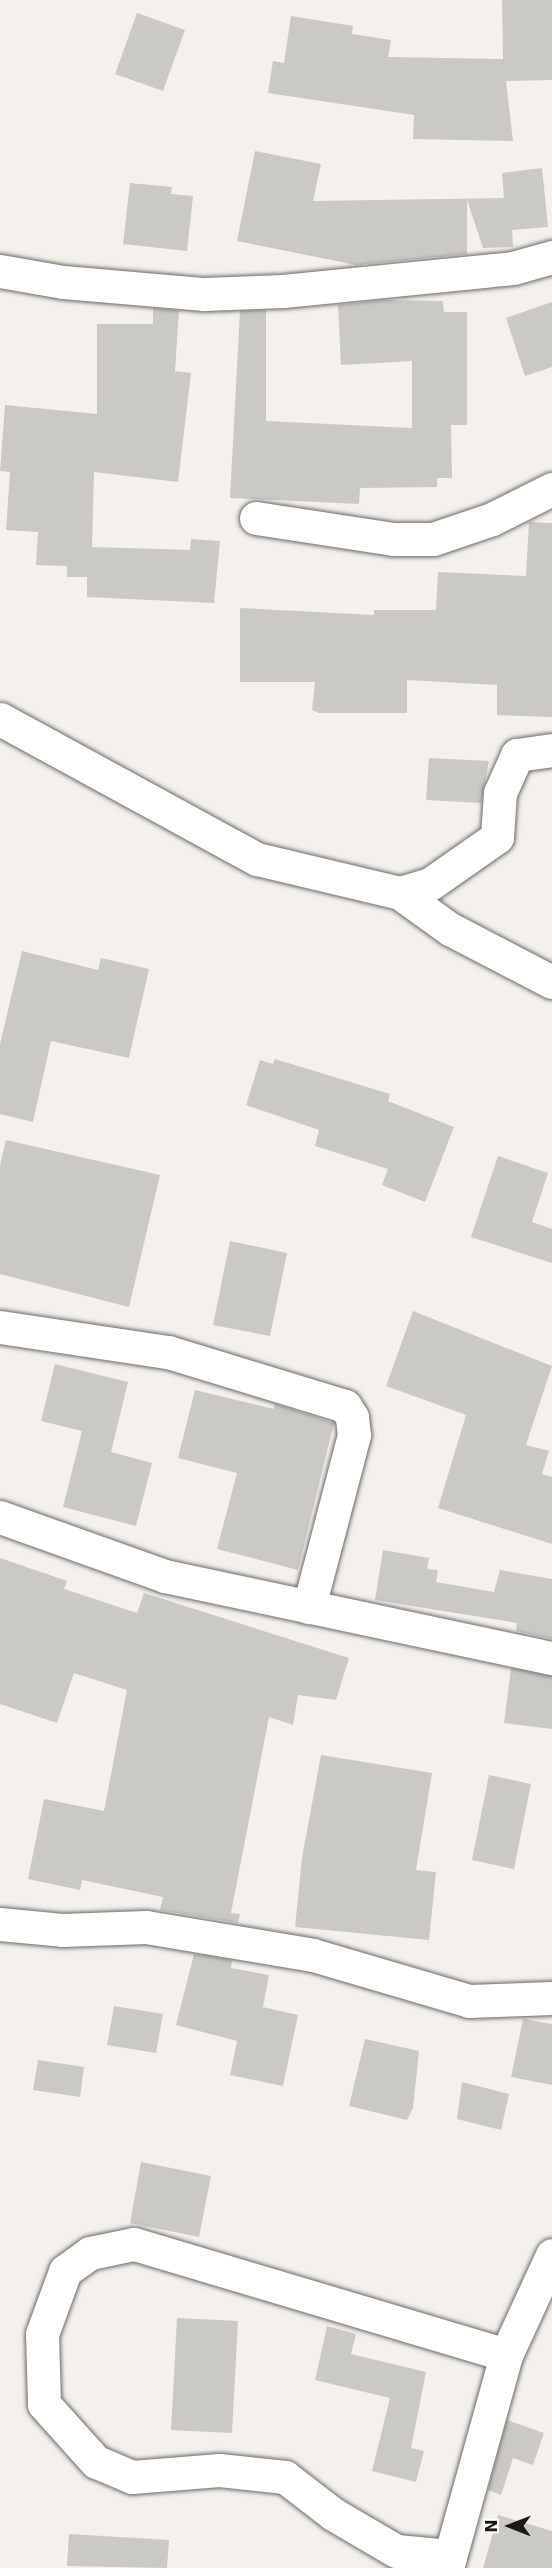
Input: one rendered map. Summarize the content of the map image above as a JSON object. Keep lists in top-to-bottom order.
{
  "north": "left"
}
